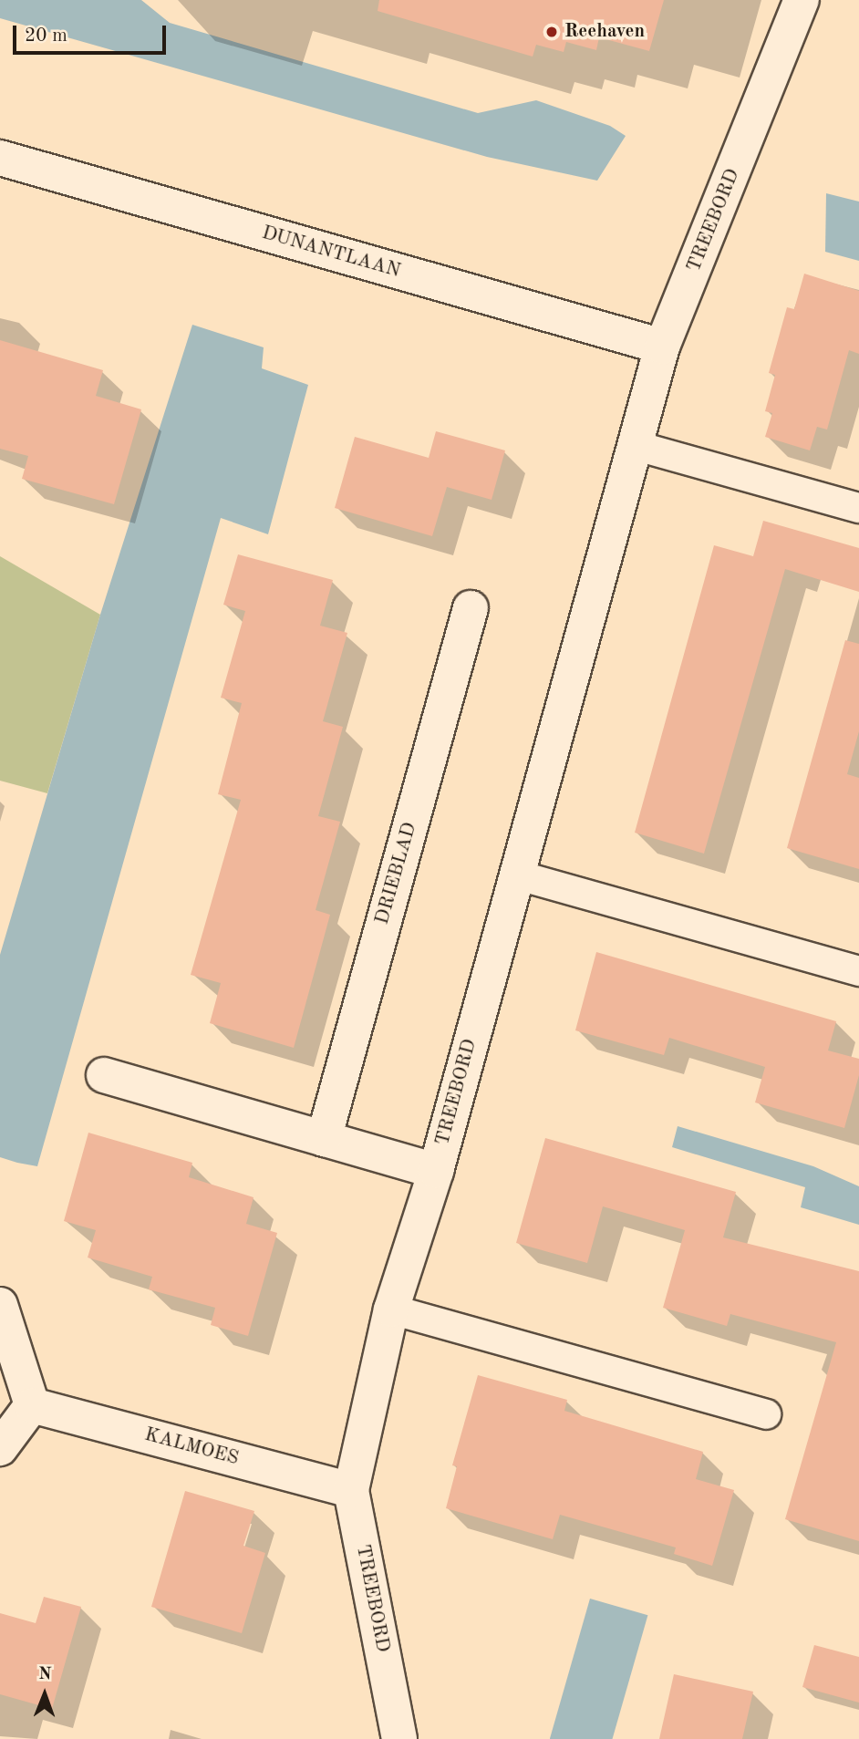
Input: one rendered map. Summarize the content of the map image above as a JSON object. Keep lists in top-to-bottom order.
{
  "streets": {
    "street": [
      "TREEBORD",
      "DUNANTLAAN",
      "DRIEBLAD",
      "KALMOES"
    ]
  },
  "crossings": [
    ["TREEBORD", "DUNANTLAAN"],
    ["TREEBORD", "KALMOES"]
  ],
  "places": ["Reehaven"],
  "scale_bar": "20 m",
  "north": "top"
}
